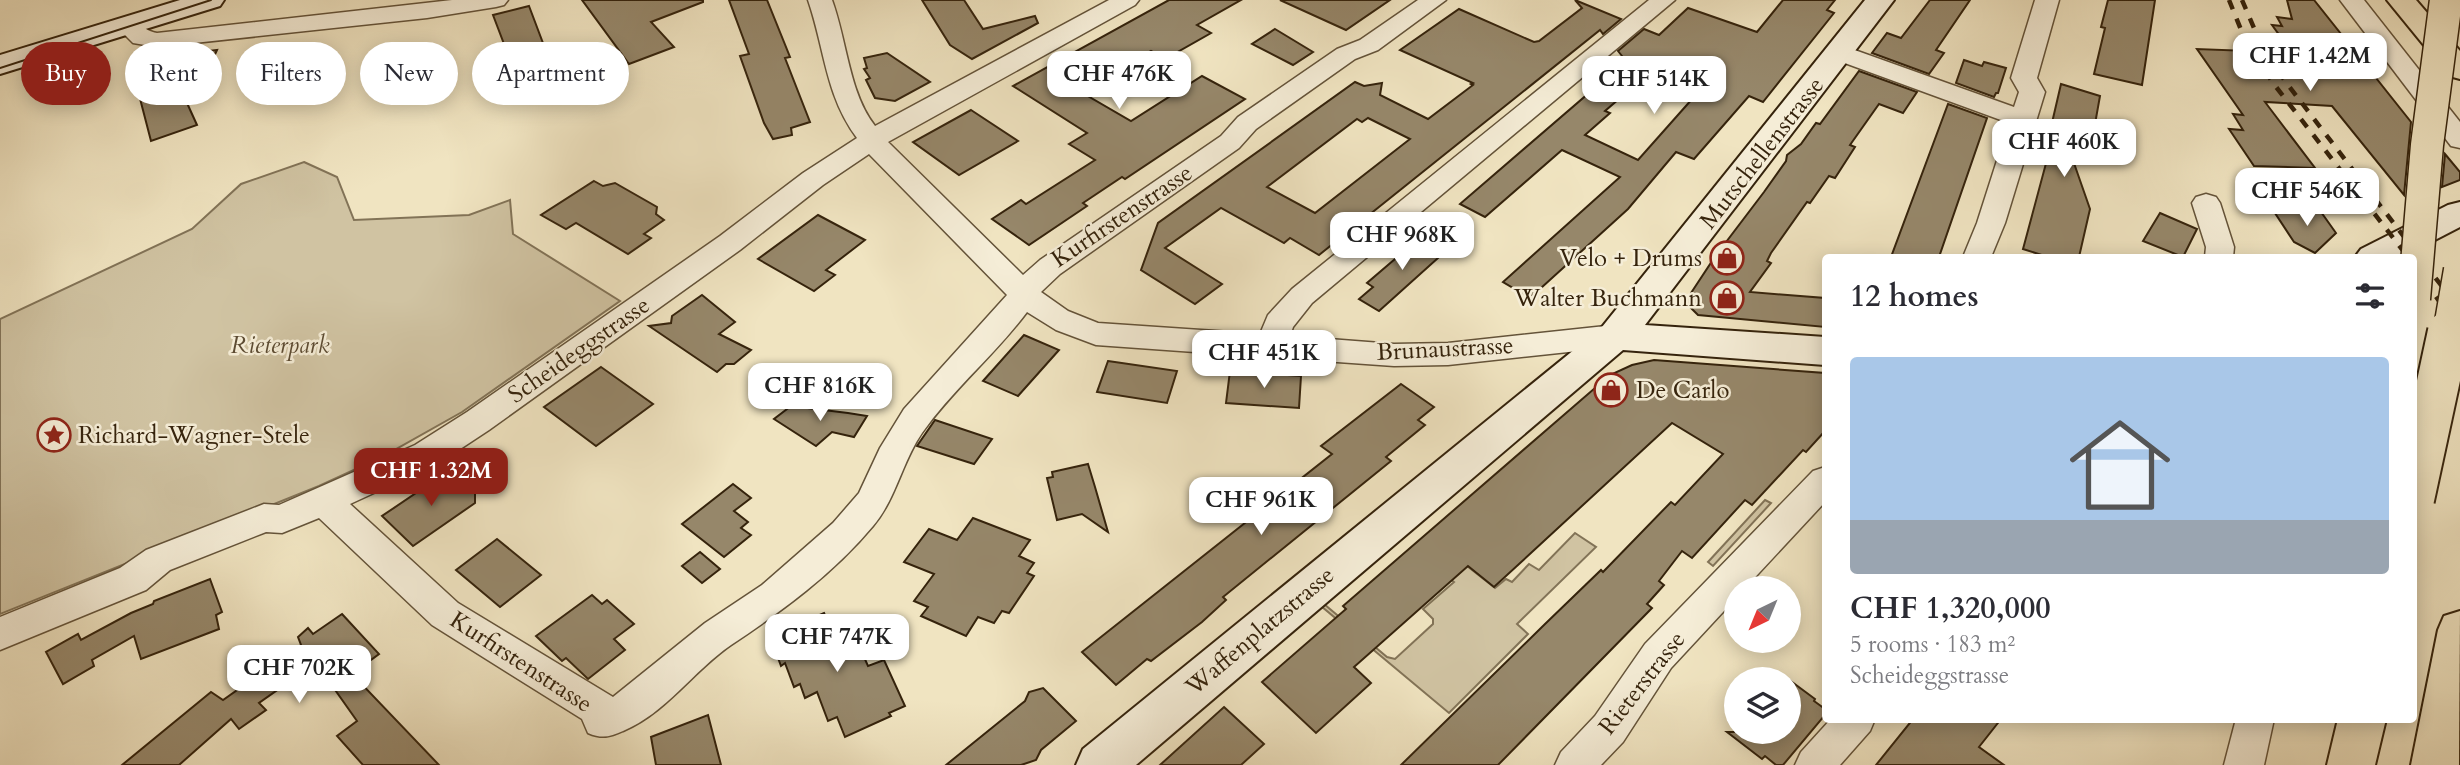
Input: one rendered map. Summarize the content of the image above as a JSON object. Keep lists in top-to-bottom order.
{
  "streets": {
    "street": [
      "Mutschellenstrasse",
      "Kurfirstenstrasse",
      "Brunaustrasse",
      "Scheideggstrasse",
      "Waffenplatzstrasse",
      "Rieterstrasse"
    ]
  },
  "crossings": [
    ["Mutschellenstrasse", "Brunaustrasse"],
    ["Mutschellenstrasse", "Waffenplatzstrasse"],
    ["Kurfirstenstrasse", "Brunaustrasse"],
    ["Kurfirstenstrasse", "Scheideggstrasse"],
    ["Brunaustrasse", "Scheideggstrasse"],
    ["Brunaustrasse", "Waffenplatzstrasse"]
  ],
  "parks": ["Rieterpark"],
  "places": {
    "shop": ["Velo + Drums", "Walter Buchmann", "De Carlo"],
    "place": ["Richard-Wagner-Stele"]
  },
  "north": "bottom left",
  "page": {
    "price": [
      "CHF 1.42M",
      "CHF 476K",
      "CHF 514K",
      "CHF 460K",
      "CHF 546K",
      "CHF 968K",
      "CHF 451K",
      "CHF 816K",
      "CHF 1.32M",
      "CHF 961K",
      "CHF 747K",
      "CHF 702K"
    ],
    "chip": [
      "Buy",
      "Rent",
      "Filters",
      "New",
      "Apartment"
    ],
    "heading": "12 homes",
    "list": [
      {
        "name": "CHF 1,320,000",
        "note": "5 rooms · 183 m² · Scheideggstrasse"
      }
    ]
  }
}
